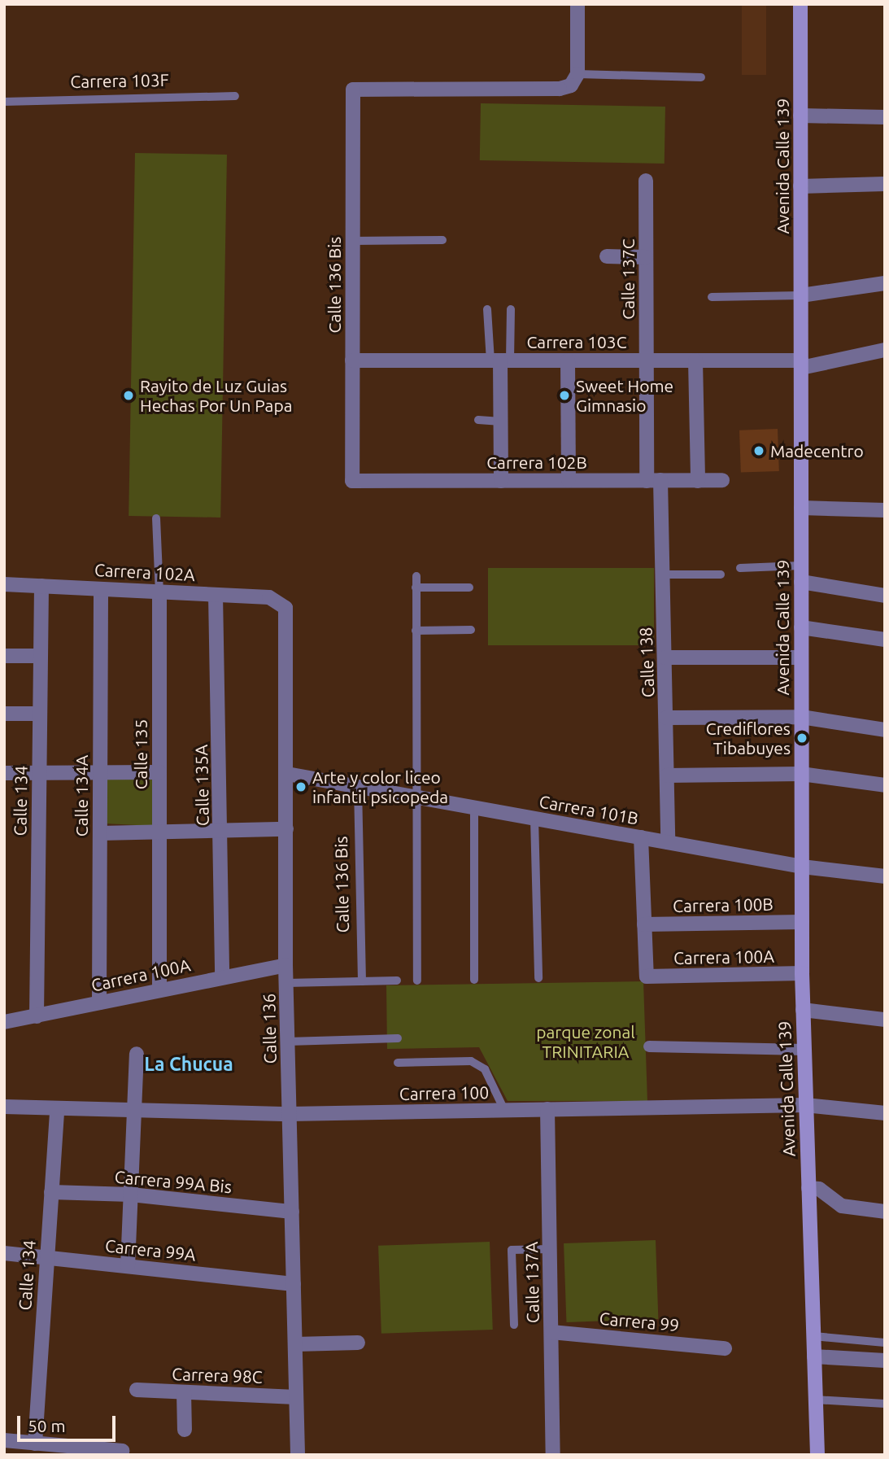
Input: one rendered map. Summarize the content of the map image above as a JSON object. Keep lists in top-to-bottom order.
{
  "streets": {
    "main road": ["Avenida Calle 139"],
    "street": [
      "Calle 137C",
      "Calle 136 Bis",
      "Carrera 103C",
      "Carrera 102B",
      "Carrera 102A",
      "Calle 138",
      "Calle 135",
      "Calle 135A",
      "Calle 134A",
      "Calle 134",
      "Carrera 101B",
      "Carrera 100B",
      "Carrera 100A",
      "Calle 136",
      "Carrera 100",
      "Carrera 99A Bis",
      "Carrera 99A",
      "Calle 137A",
      "Carrera 99",
      "Carrera 98C"
    ],
    "lane": ["Carrera 103F"]
  },
  "crossings": [
    ["Avenida Calle 139", "Carrera 103C"],
    ["Avenida Calle 139", "Carrera 101B"],
    ["Avenida Calle 139", "Carrera 100B"],
    ["Avenida Calle 139", "Carrera 100A"],
    ["Avenida Calle 139", "Carrera 100"],
    ["Calle 137C", "Carrera 103C"],
    ["Calle 137C", "Carrera 102B"],
    ["Calle 137C", "Calle 138"],
    ["Calle 136 Bis", "Carrera 103C"],
    ["Calle 136 Bis", "Carrera 102B"],
    ["Calle 136 Bis", "Carrera 101B"],
    ["Carrera 102B", "Calle 138"],
    ["Carrera 102A", "Calle 135"],
    ["Carrera 102A", "Calle 135A"],
    ["Carrera 102A", "Calle 134A"],
    ["Carrera 102A", "Calle 134"],
    ["Carrera 102A", "Calle 136"],
    ["Calle 138", "Carrera 101B"],
    ["Calle 135", "Carrera 100A"],
    ["Calle 135A", "Carrera 100A"],
    ["Calle 134A", "Carrera 100A"],
    ["Calle 134", "Carrera 100A"],
    ["Calle 134", "Carrera 100"],
    ["Calle 134", "Carrera 99A Bis"],
    ["Calle 134", "Carrera 99A"],
    ["Carrera 101B", "Calle 136"],
    ["Carrera 100B", "Carrera 100A"],
    ["Carrera 100A", "Calle 136"],
    ["Calle 136", "Carrera 100"],
    ["Calle 136", "Carrera 99A Bis"],
    ["Calle 136", "Carrera 99A"],
    ["Calle 136", "Carrera 98C"],
    ["Carrera 100", "Calle 137A"],
    ["Calle 137A", "Carrera 99"]
  ],
  "districts": ["La Chucua"],
  "parks": ["parque zonal TRINITARIA"],
  "places": [
    "Rayito de Luz Guias Hechas Por Un Papa",
    "Sweet Home Gimnasio",
    "Madecentro",
    "Crediflores Tibabuyes",
    "Arte y color liceo infantil psicopeda"
  ],
  "scale_bar": "50 m"
}
